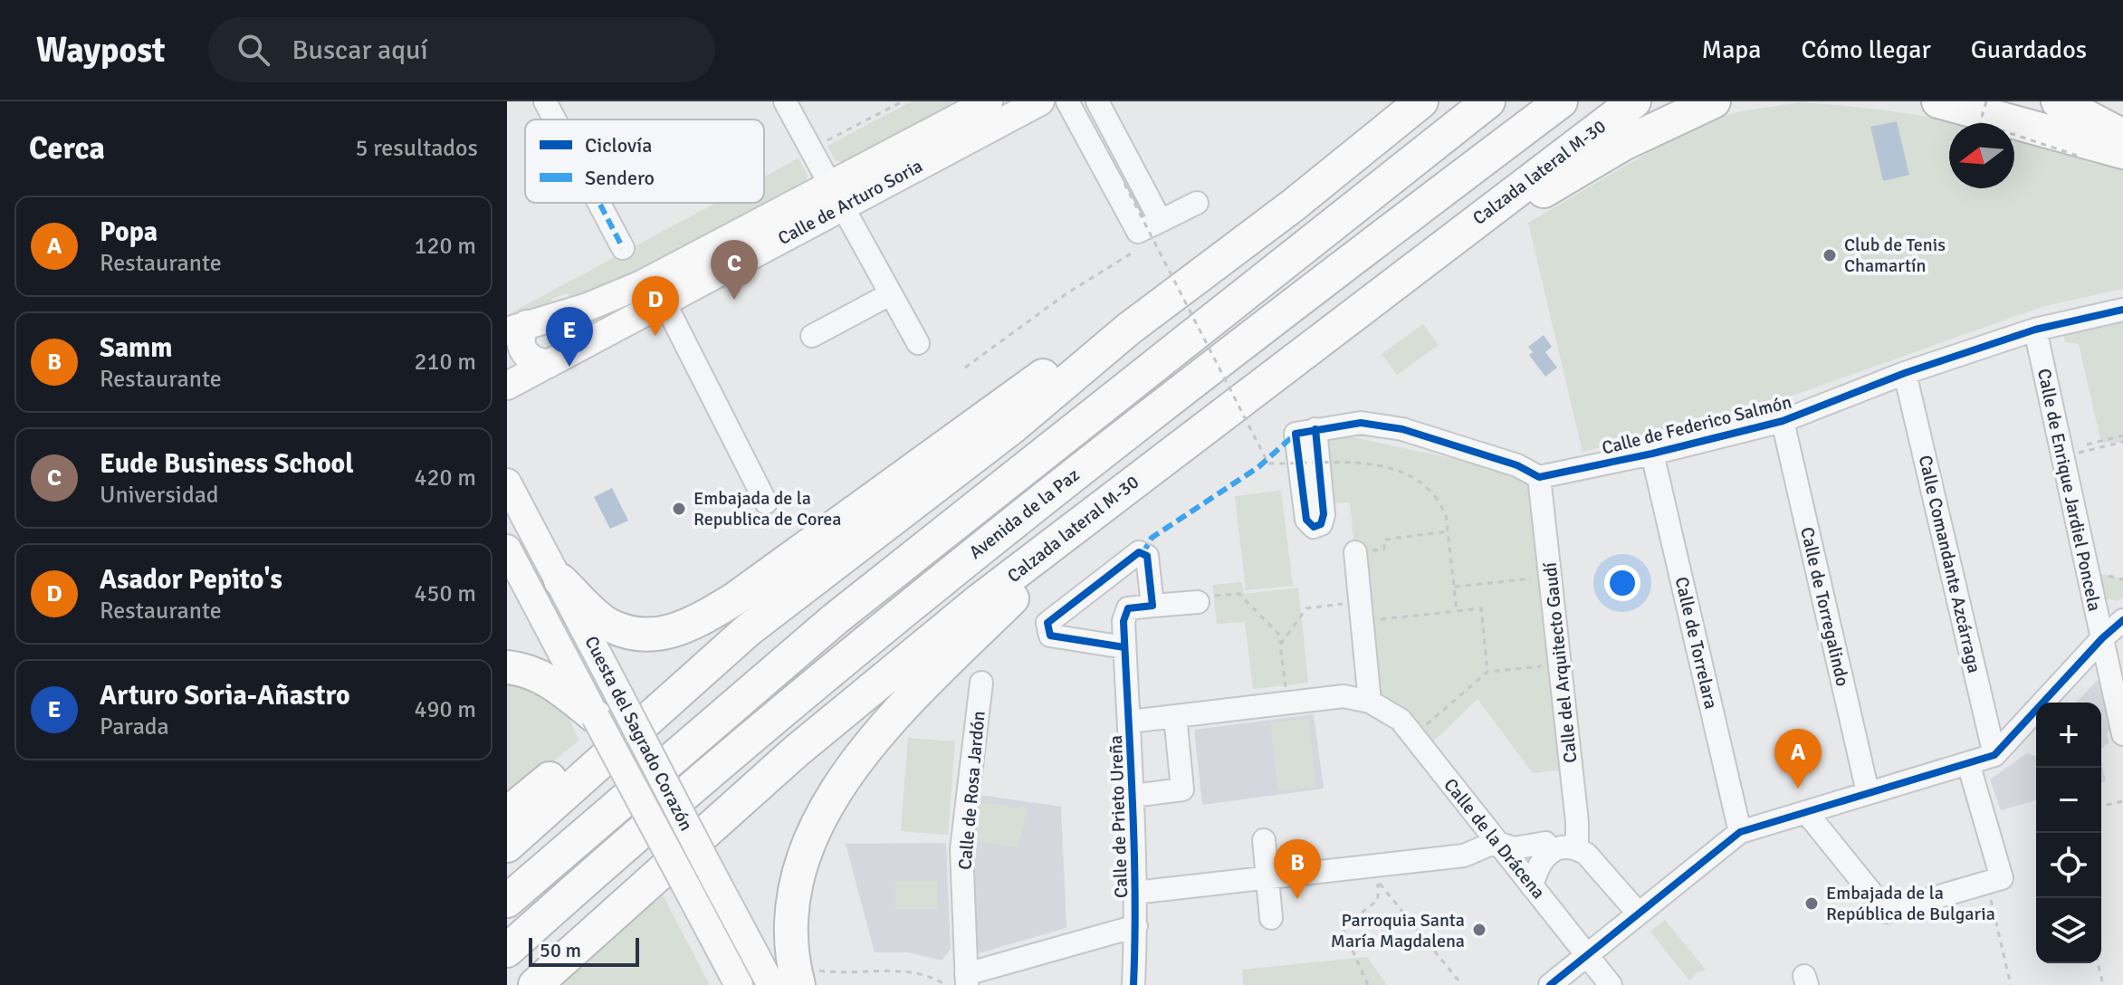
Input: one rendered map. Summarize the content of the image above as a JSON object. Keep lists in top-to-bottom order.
{
  "streets": {
    "highway": ["Calzada lateral M-30", "Avenida de la Paz"],
    "main road": ["Calle de Arturo Soria", "Cuesta del Sagrado Corazón"],
    "street": [
      "Calle de Federico Salmón",
      "Calle de Enrique Jardiel Poncela",
      "Calle Comandante Azcárraga",
      "Calle de Torregalindo",
      "Calle de Torrelara",
      "Calle del Arquitecto Gaudí",
      "Calle de Rosa Jardón",
      "Calle de Prieto Ureña",
      "Calle de la Drácena"
    ]
  },
  "crossings": [
    ["Calle de Federico Salmón", "Calle de Enrique Jardiel Poncela"],
    ["Calle de Federico Salmón", "Calle Comandante Azcárraga"],
    ["Calle de Federico Salmón", "Calle de Torregalindo"],
    ["Calle de Federico Salmón", "Calle de Torrelara"],
    ["Calle de Federico Salmón", "Calle del Arquitecto Gaudí"],
    ["Calle de Prieto Ureña", "Calle de la Drácena"]
  ],
  "places": [
    "Club de Tenis Chamartín",
    "Embajada de la Republica de Corea",
    "Embajada de la República de Bulgaria",
    "Parroquia Santa María Magdalena"
  ],
  "legend": ["Ciclovía", "Sendero"],
  "scale_bar": "50 m",
  "north": "left",
  "page": {
    "header": "Waypost",
    "search": "Buscar aquí",
    "nav": ["Mapa", "Cómo llegar", "Guardados"],
    "heading": ["Cerca", "5 resultados"],
    "list": [
      {
        "mark": "A",
        "name": "Popa",
        "note": "Restaurante",
        "value": "120 m"
      },
      {
        "mark": "B",
        "name": "Samm",
        "note": "Restaurante",
        "value": "210 m"
      },
      {
        "mark": "C",
        "name": "Eude Business School",
        "note": "Universidad",
        "value": "420 m"
      },
      {
        "mark": "D",
        "name": "Asador Pepito's",
        "note": "Restaurante",
        "value": "450 m"
      },
      {
        "mark": "E",
        "name": "Arturo Soria-Añastro",
        "note": "Parada",
        "value": "490 m"
      }
    ],
    "pins": [
      "C",
      "D",
      "E",
      "A",
      "B"
    ],
    "map_buttons": ["+", "−"],
    "scale": "50 m"
  }
}
